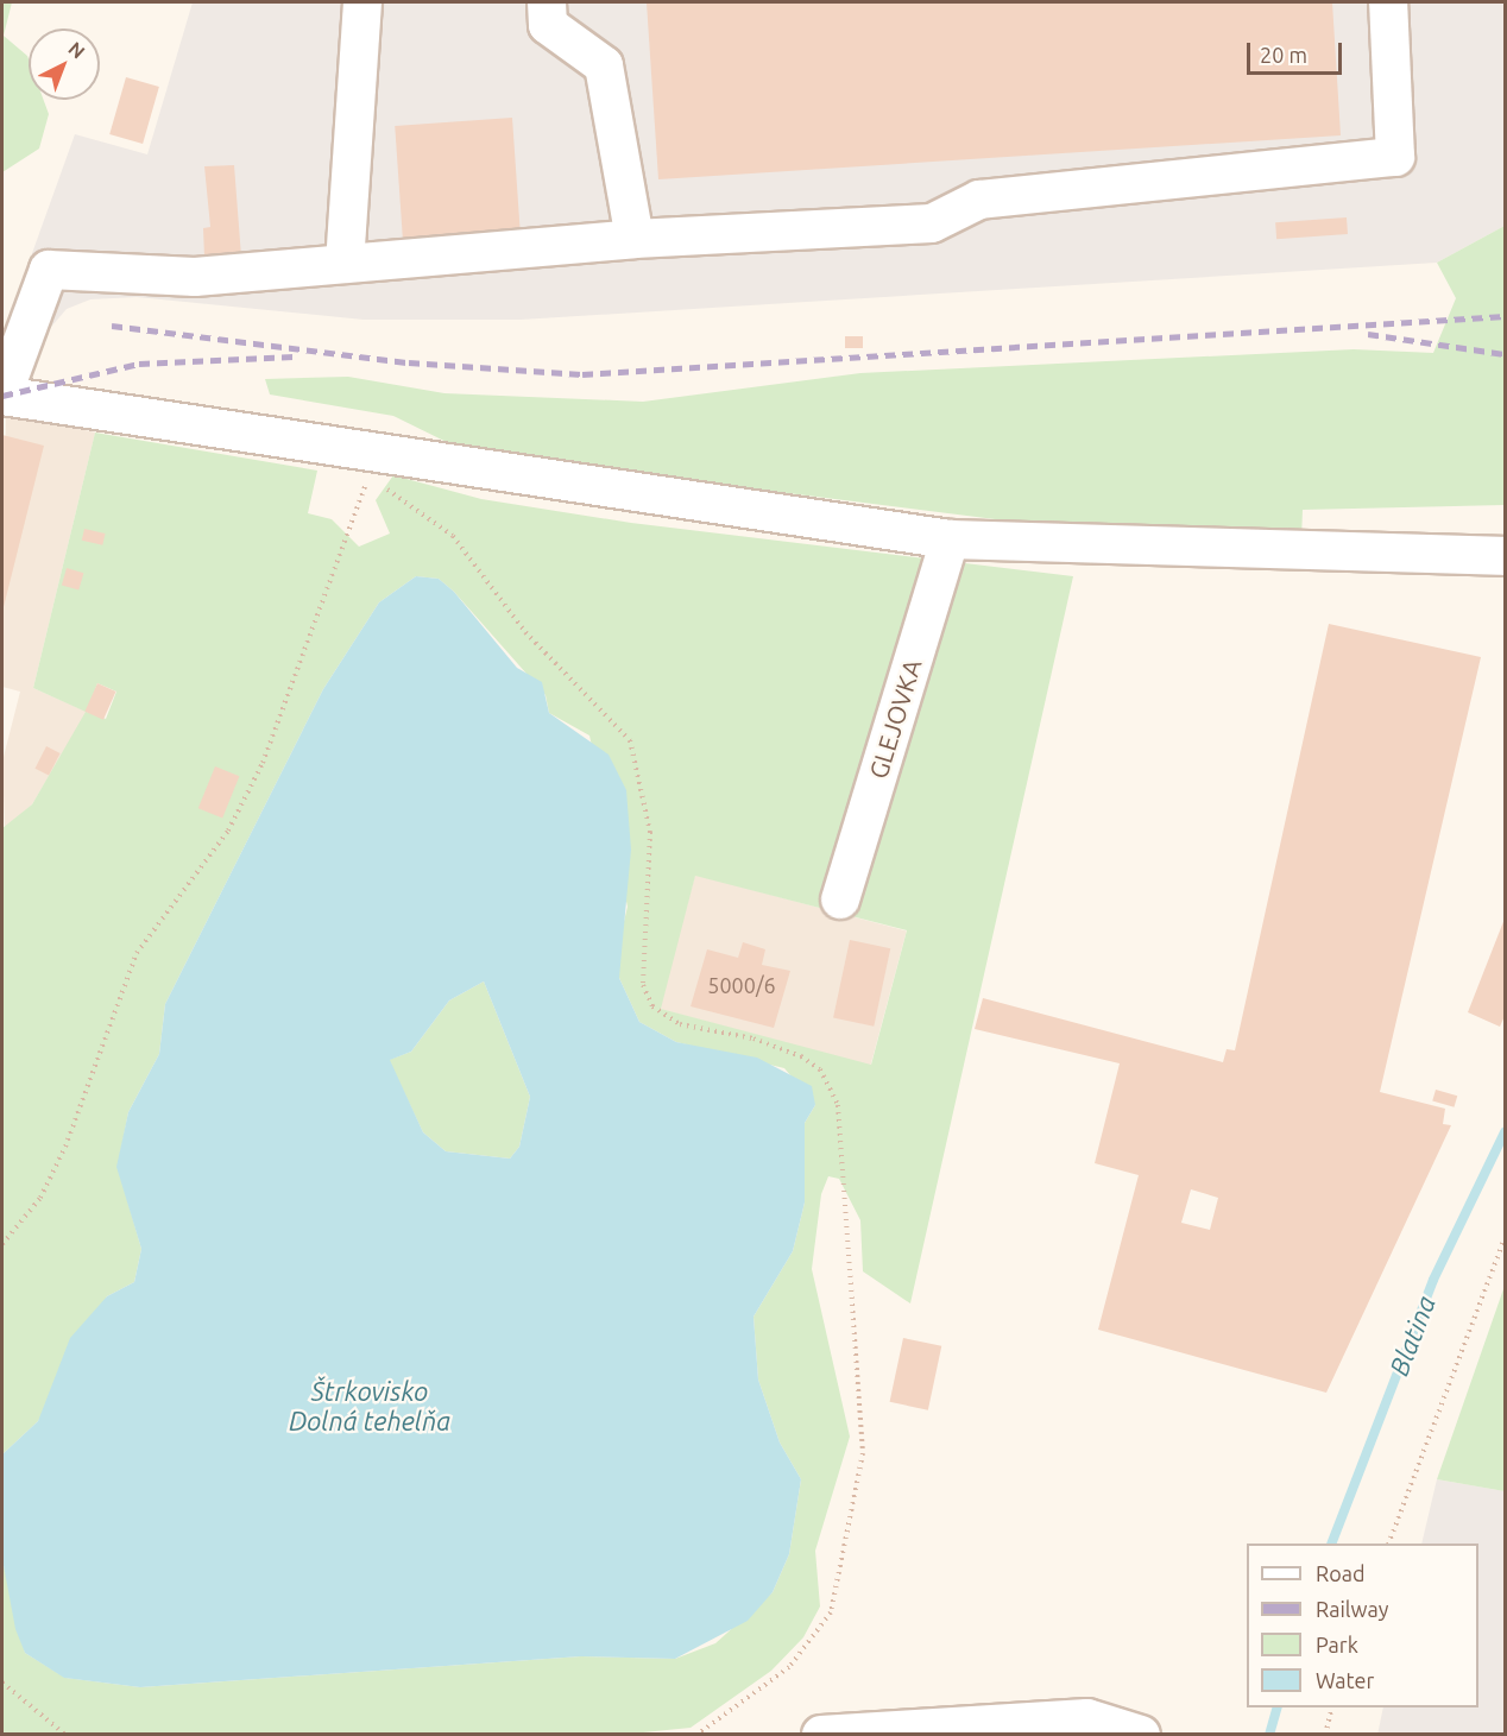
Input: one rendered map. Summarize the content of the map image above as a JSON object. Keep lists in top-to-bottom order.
{
  "streets": {
    "street": ["GLEJOVKA"]
  },
  "water": ["Blatina", "Štrkovisko Dolná tehelňa"],
  "house_numbers": ["5000/6"],
  "legend": [
    "Road",
    "Railway",
    "Park",
    "Water"
  ],
  "scale_bar": "20 m",
  "north": "top right"
}
